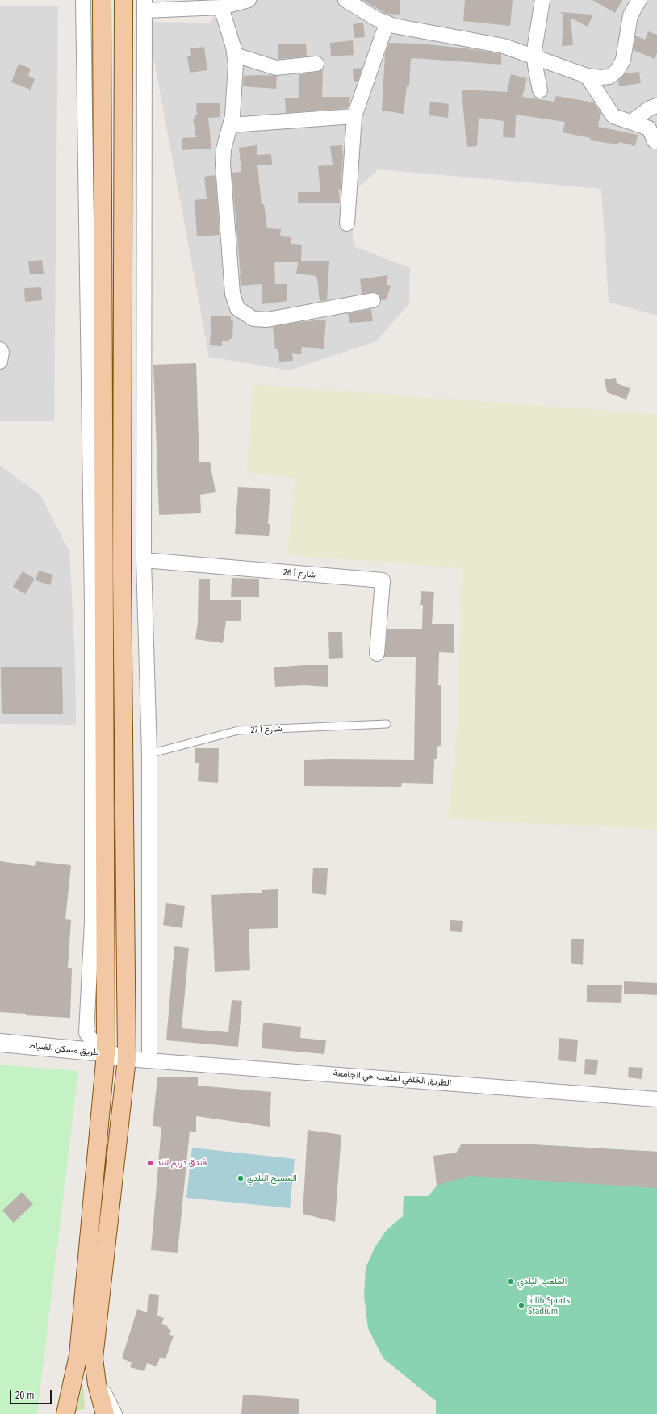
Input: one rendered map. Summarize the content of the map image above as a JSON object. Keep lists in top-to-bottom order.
{
  "streets": {
    "street": ["شارع أ 26", "طريق مسكن الضباط", "الطريق الخلفي لملعب حي الجامعة"],
    "lane": ["شارع أ 27"]
  },
  "crossings": [
    ["طريق مسكن الضباط", "الطريق الخلفي لملعب حي الجامعة"]
  ],
  "places": [
    "فندق دريم لاند",
    "المسبح البلدي",
    "الملعب البلدي",
    "Idlib Sports Stadium"
  ],
  "scale_bar": "20 m"
}
